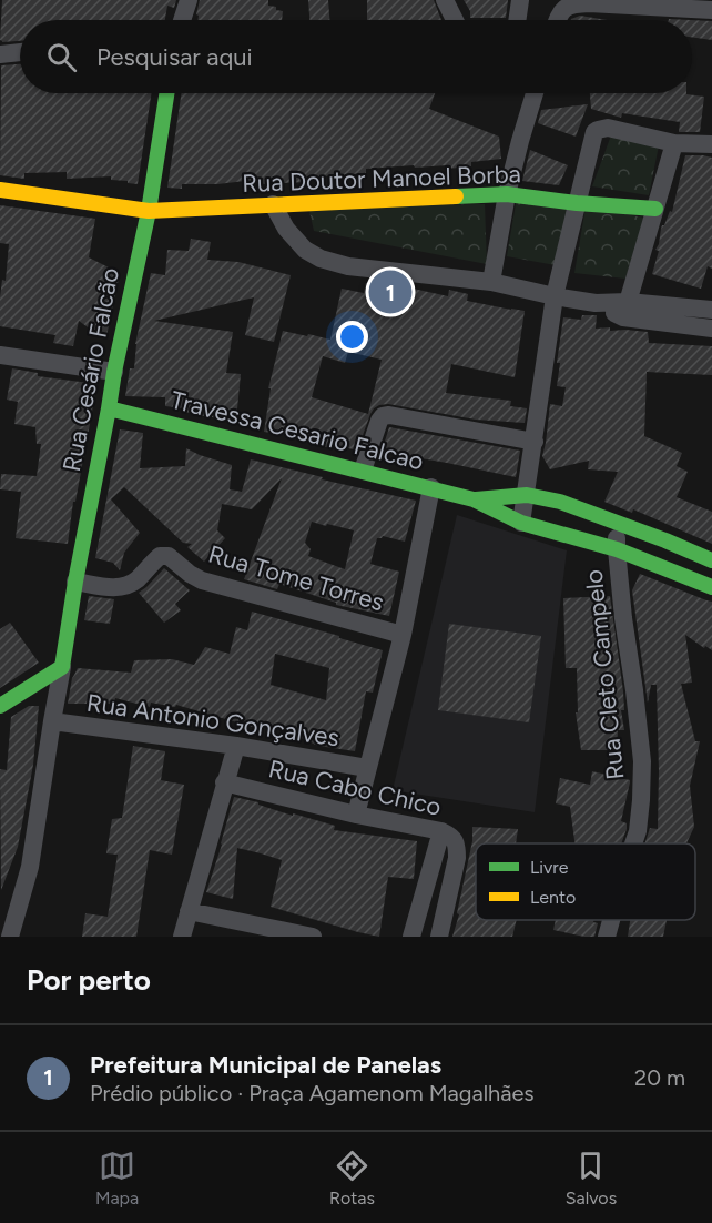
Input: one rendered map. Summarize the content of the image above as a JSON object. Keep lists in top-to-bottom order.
{
  "streets": {
    "street": [
      "Rua Doutor Manoel Borba",
      "Rua Cesário Falcão",
      "Travessa Cesario Falcao",
      "Rua Tome Torres",
      "Rua Cleto Campelo",
      "Rua Antonio Gonçalves",
      "Rua Cabo Chico"
    ]
  },
  "crossings": [
    ["Rua Doutor Manoel Borba", "Rua Cesário Falcão"],
    ["Rua Cesário Falcão", "Travessa Cesario Falcao"],
    ["Rua Cesário Falcão", "Rua Tome Torres"],
    ["Travessa Cesario Falcao", "Rua Cleto Campelo"]
  ],
  "legend": ["Livre", "Lento"],
  "page": {
    "search": "Pesquisar aqui",
    "pins": "1",
    "heading": "Por perto",
    "list": [
      {
        "mark": "1",
        "name": "Prefeitura Municipal de Panelas",
        "note": "Prédio público · Praça Agamenom Magalhães",
        "value": "20 m"
      }
    ],
    "nav": ["Mapa", "Rotas", "Salvos"]
  }
}
